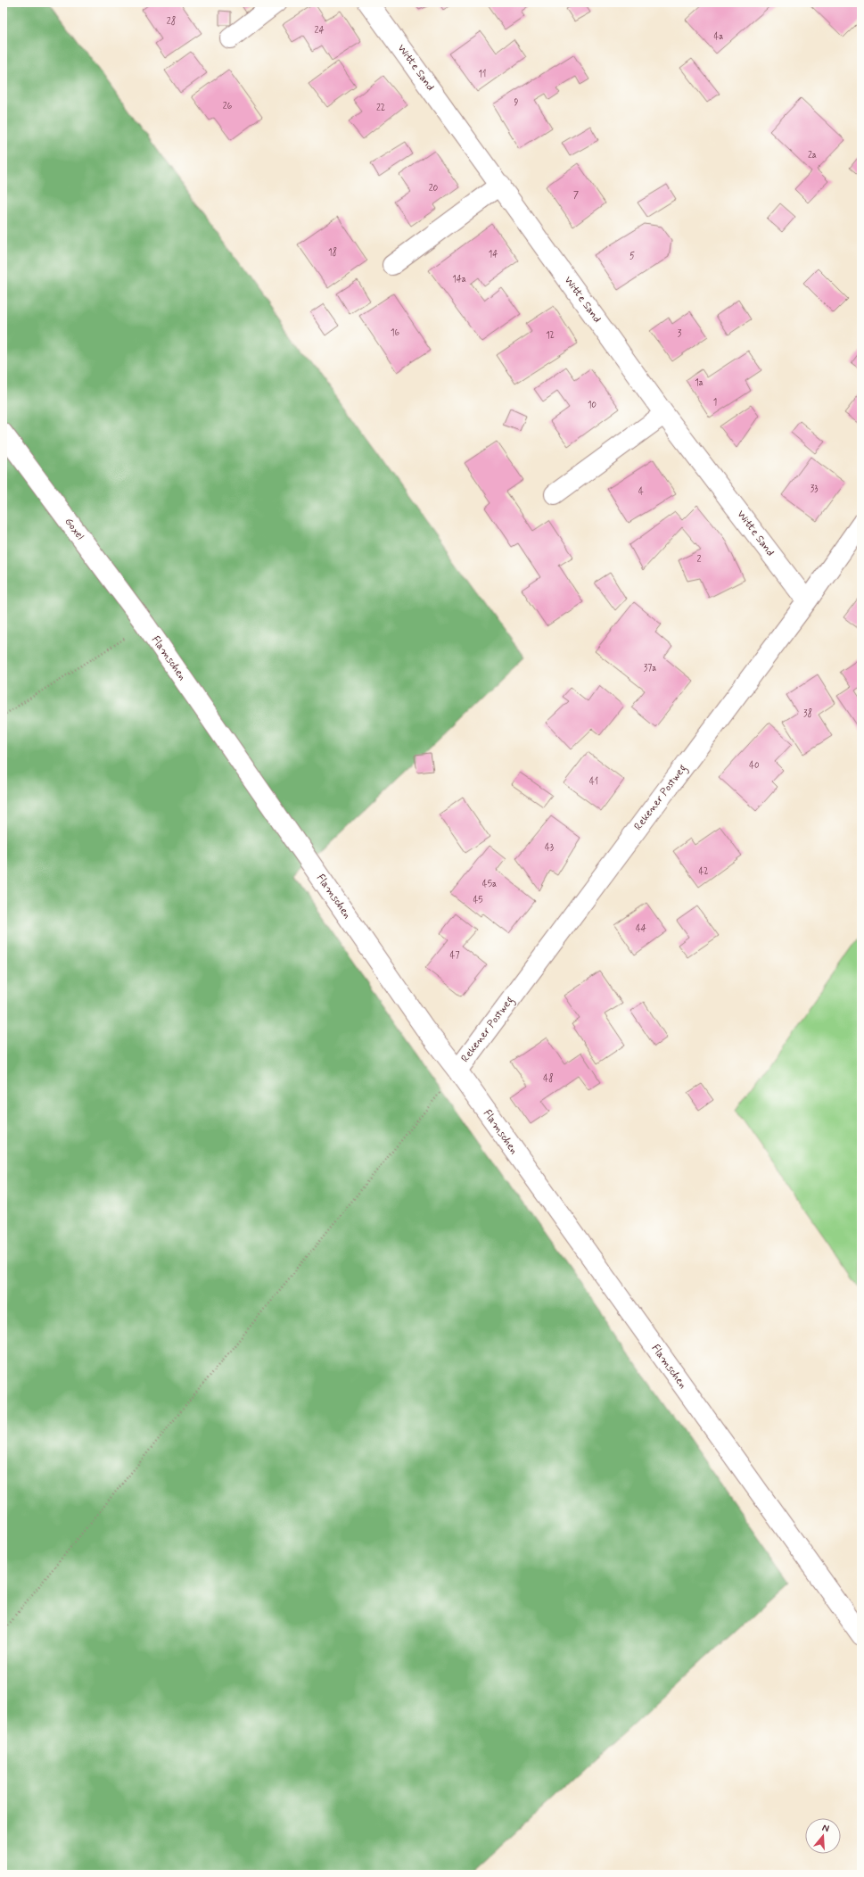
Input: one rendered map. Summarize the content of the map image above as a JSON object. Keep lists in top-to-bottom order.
{
  "streets": {
    "street": [
      "Witte Sand",
      "Goxel",
      "Flamschen",
      "Rekener Postweg"
    ]
  },
  "crossings": [
    ["Witte Sand", "Rekener Postweg"],
    ["Goxel", "Flamschen"],
    ["Flamschen", "Rekener Postweg"]
  ],
  "house_numbers": [
    "28",
    "24",
    "4a",
    "11",
    "9",
    "26",
    "22",
    "2a",
    "20",
    "7",
    "18",
    "14",
    "5",
    "14a",
    "16",
    "3",
    "12",
    "1a",
    "1",
    "10",
    "33",
    "4",
    "2",
    "37a",
    "38",
    "40",
    "41",
    "43",
    "42",
    "45a",
    "45",
    "44",
    "47",
    "48"
  ],
  "north": "top"
}
